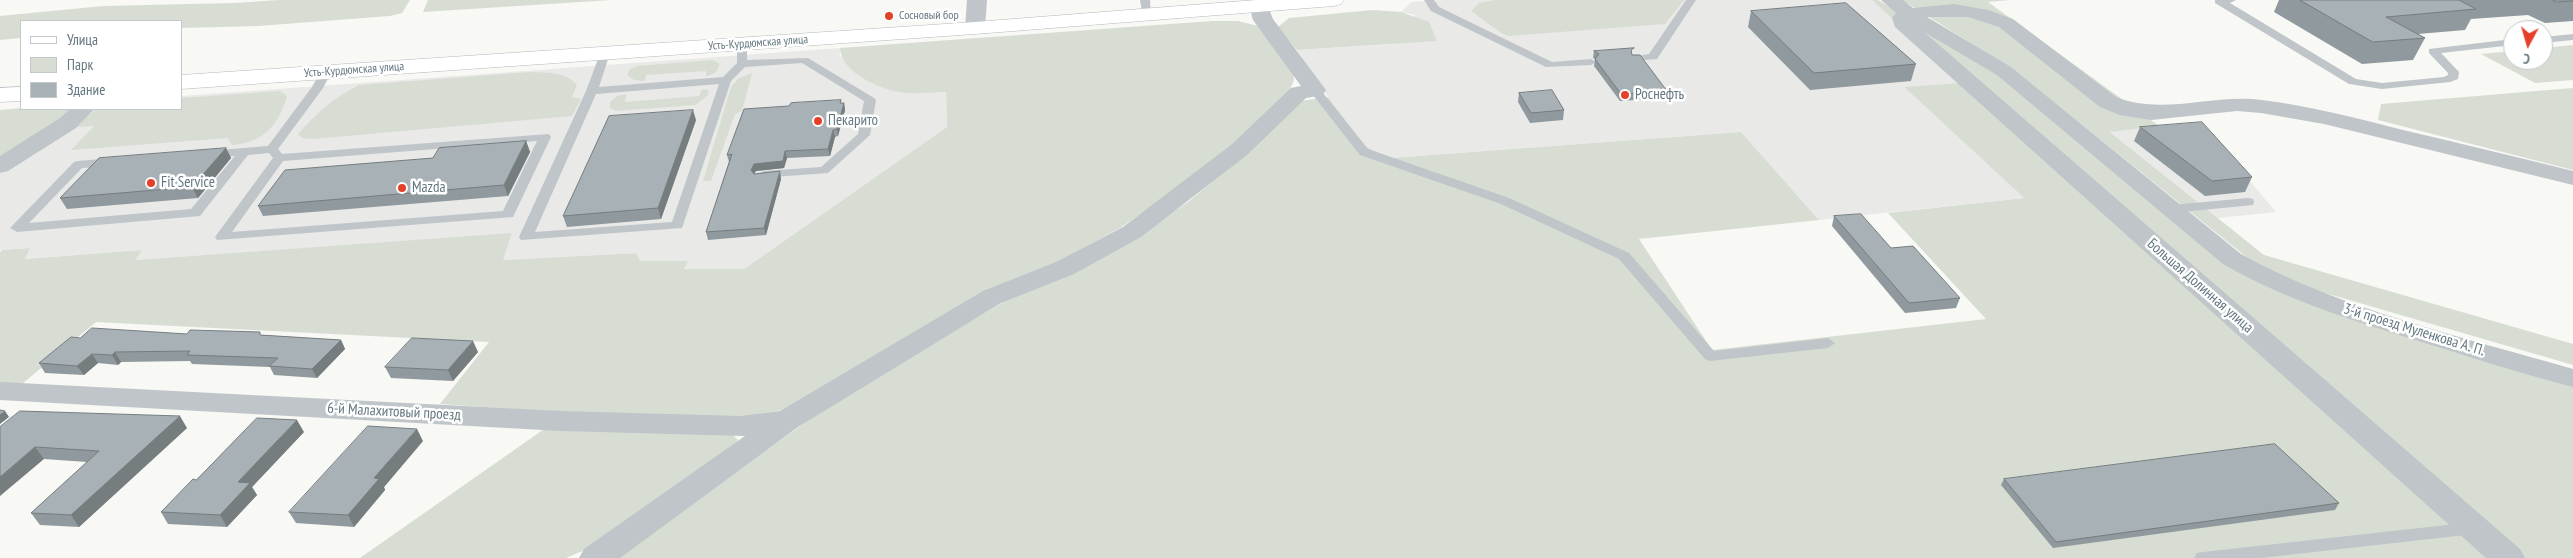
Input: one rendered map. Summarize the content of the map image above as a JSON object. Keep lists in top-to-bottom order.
{
  "streets": {
    "main road": ["Усть-Курдюмская улица"],
    "street": ["Большая Долинная улица", "3-й проезд Муленкова А. П.", "6-й Малахитовый проезд"]
  },
  "places": [
    "Сосновый бор",
    "Роснефть",
    "Пекарито",
    "Fit Service",
    "Mazda"
  ],
  "legend": ["Улица", "Парк", "Здание"],
  "north": "bottom"
}
